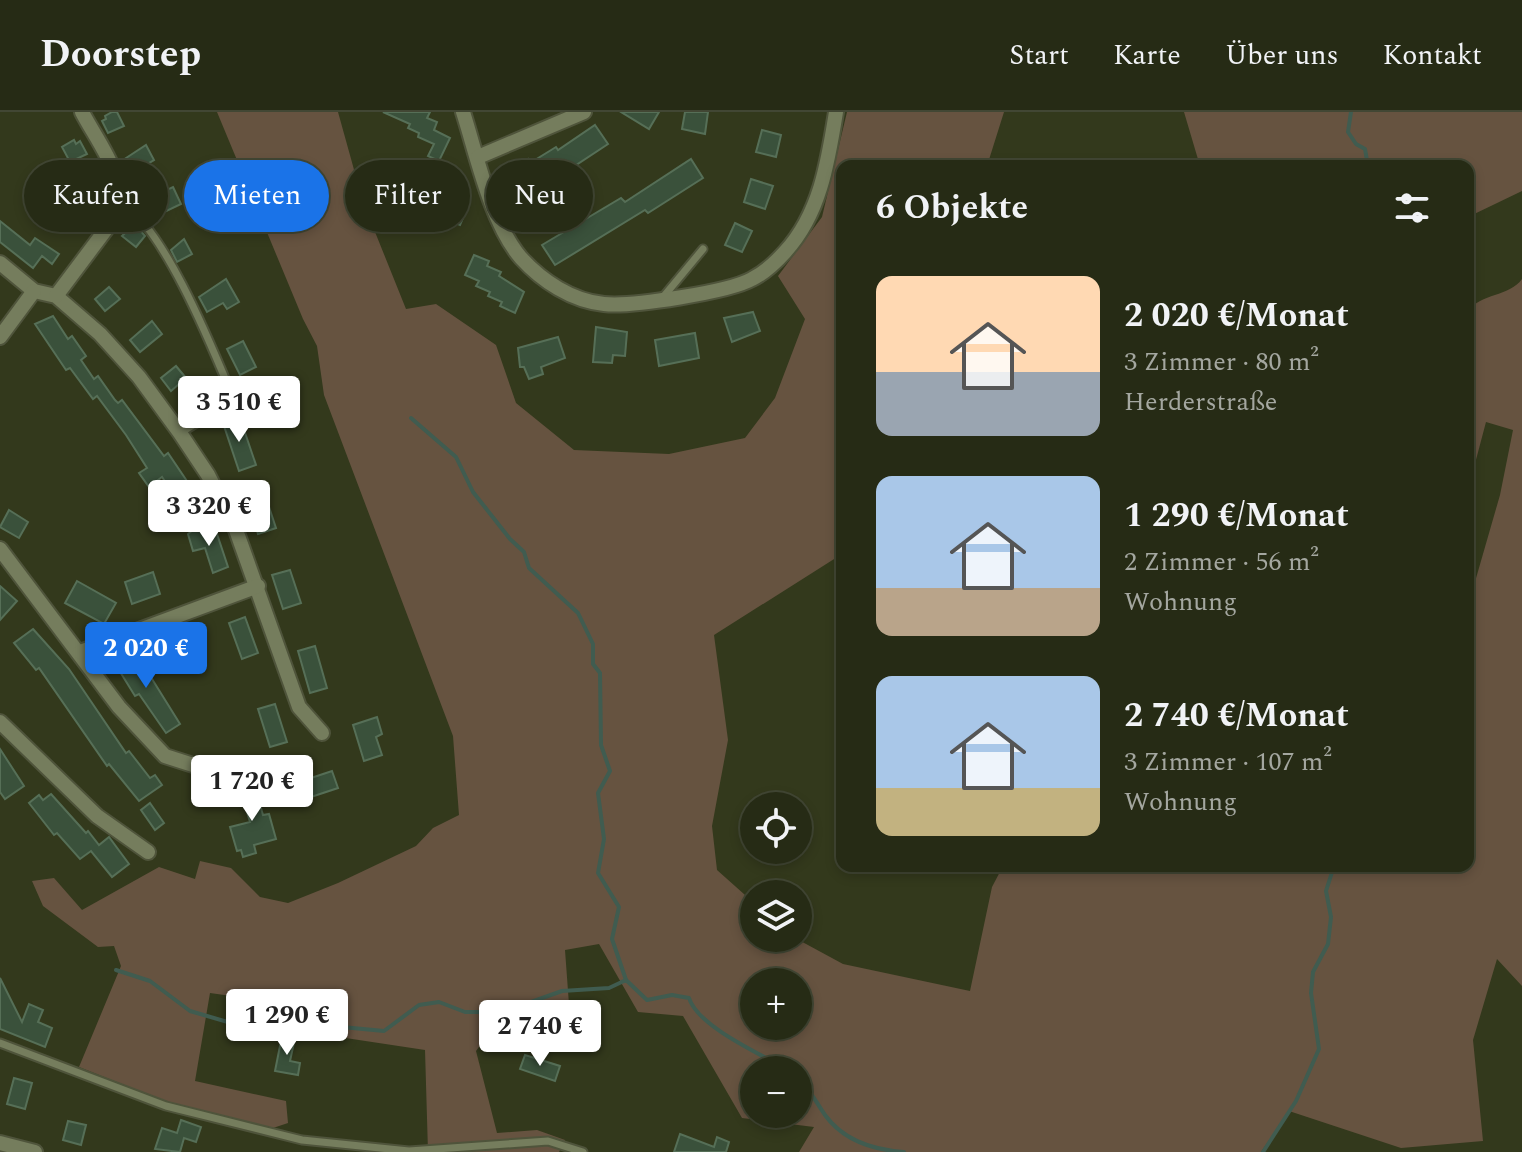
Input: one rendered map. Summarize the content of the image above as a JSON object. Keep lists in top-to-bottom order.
{
  "page": {
    "header": "Doorstep",
    "nav": [
      "Start",
      "Karte",
      "Über uns",
      "Kontakt"
    ],
    "chip": [
      "Kaufen",
      "Mieten",
      "Filter",
      "Neu"
    ],
    "heading": "6 Objekte",
    "list": [
      {
        "name": "2 020 €/Monat",
        "note": "3 Zimmer · 80 m² · Herderstraße"
      },
      {
        "name": "1 290 €/Monat",
        "note": "2 Zimmer · 56 m² · Wohnung"
      },
      {
        "name": "2 740 €/Monat",
        "note": "3 Zimmer · 107 m² · Wohnung"
      }
    ],
    "price": [
      "3 510 €",
      "3 320 €",
      "2 020 €",
      "1 720 €",
      "1 290 €",
      "2 740 €"
    ],
    "map_buttons": ["+", "−"]
  }
}
